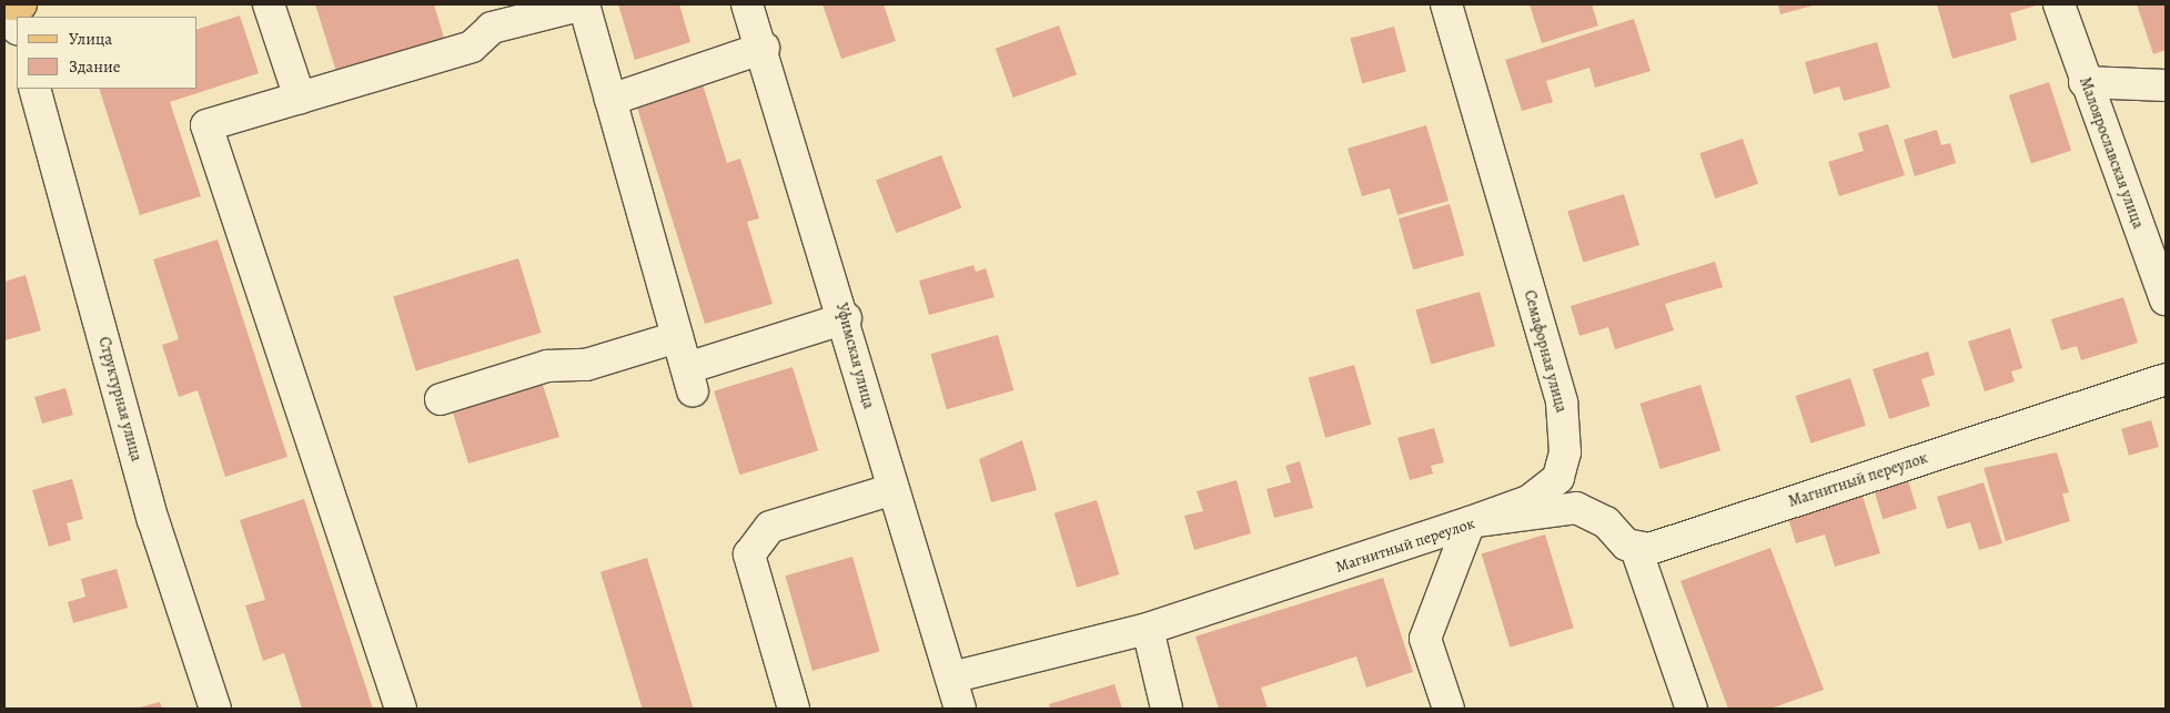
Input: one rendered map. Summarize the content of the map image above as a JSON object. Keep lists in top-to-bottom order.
{
  "streets": {
    "street": [
      "Малоярославская улица",
      "Семафорная улица",
      "Уфимская улица",
      "Структурная улица",
      "Магнитный переулок"
    ]
  },
  "crossings": [
    ["Семафорная улица", "Магнитный переулок"],
    ["Уфимская улица", "Магнитный переулок"]
  ],
  "legend": ["Улица", "Здание"]
}
